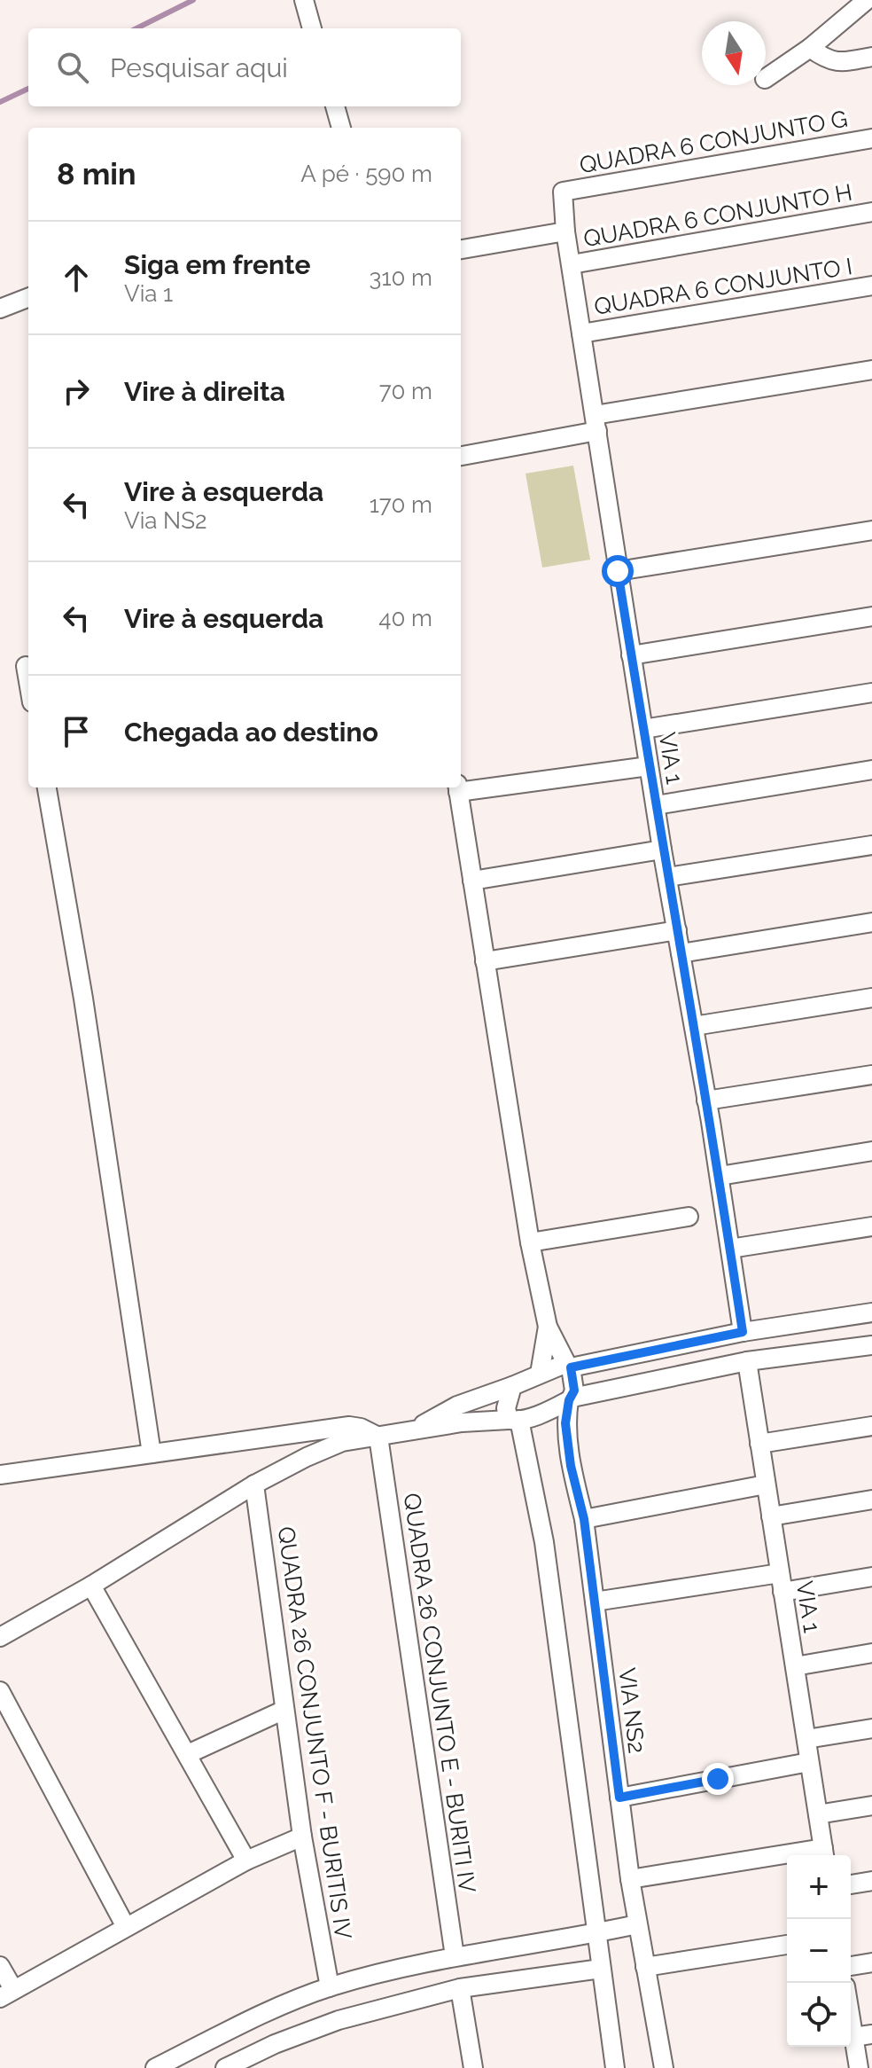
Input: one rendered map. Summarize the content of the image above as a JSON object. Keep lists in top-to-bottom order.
{
  "streets": {
    "street": [
      "QUADRA 6 CONJUNTO G",
      "QUADRA 6 CONJUNTO H",
      "QUADRA 6 CONJUNTO I",
      "VIA 1",
      "QUADRA 26 CONJUNTO E - BURITI IV",
      "VIA NS2",
      "QUADRA 26 CONJUNTO F - BURITIS IV"
    ]
  },
  "crossings": [
    ["QUADRA 6 CONJUNTO G", "VIA 1"],
    ["QUADRA 6 CONJUNTO H", "VIA 1"],
    ["QUADRA 6 CONJUNTO I", "VIA 1"]
  ],
  "north": "bottom",
  "page": {
    "search": "Pesquisar aqui",
    "heading": ["8 min", "A pé · 590 m"],
    "list": [
      ["Siga em frente", "Via 1", "310 m"],
      ["Vire à direita", "70 m"],
      ["Vire à esquerda", "Via NS2", "170 m"],
      ["Vire à esquerda", "40 m"],
      "Chegada ao destino"
    ],
    "map_buttons": ["+", "−"]
  }
}
